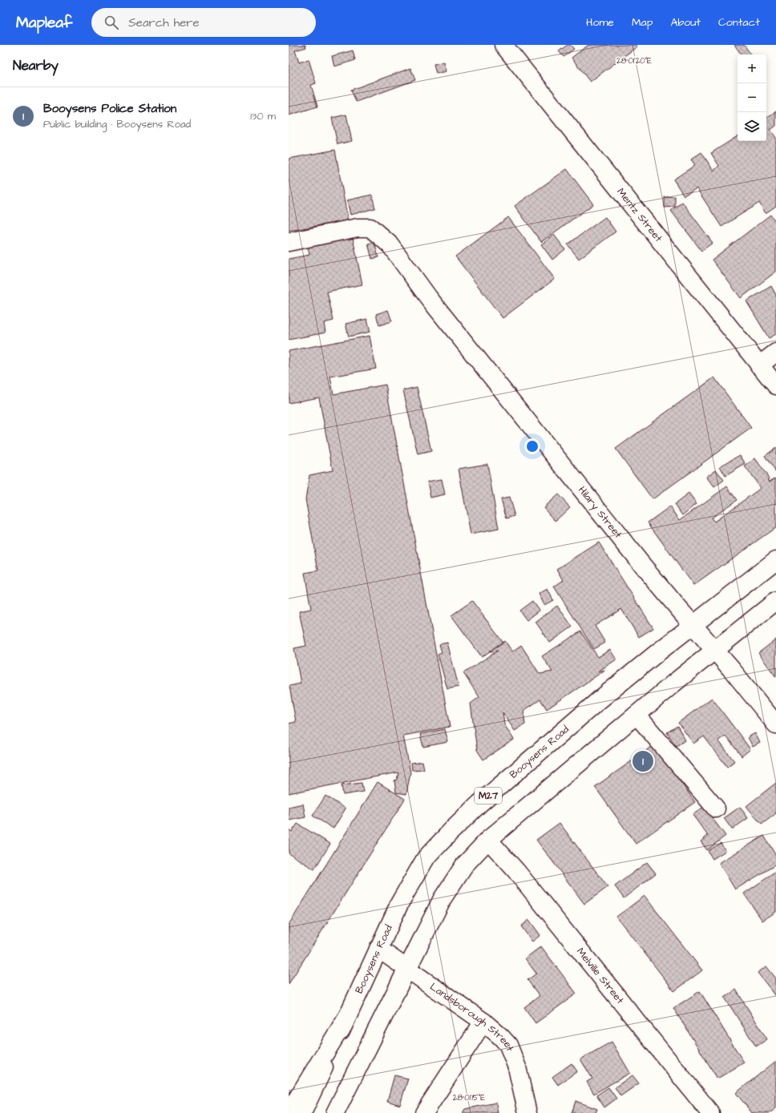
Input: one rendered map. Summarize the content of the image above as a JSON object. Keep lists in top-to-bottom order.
{
  "streets": {
    "main road": [
      "Mentz Street",
      "Hilary Street",
      "Booysens Road",
      "M27",
      "Melville Street",
      "Landsborough Street"
    ]
  },
  "crossings": [
    ["Hilary Street", "Booysens Road"],
    ["Booysens Road", "Landsborough Street"]
  ],
  "page": {
    "header": "Mapleaf",
    "search": "Search here",
    "nav": [
      "Home",
      "Map",
      "About",
      "Contact"
    ],
    "heading": "Nearby",
    "map_buttons": ["+", "−"],
    "list": [
      {
        "mark": "1",
        "name": "Booysens Police Station",
        "note": "Public building · Booysens Road",
        "value": "130 m"
      }
    ],
    "pins": "1"
  },
  "coordinates": ["28°01'20\"E", "28°01'15\"E"]
}
